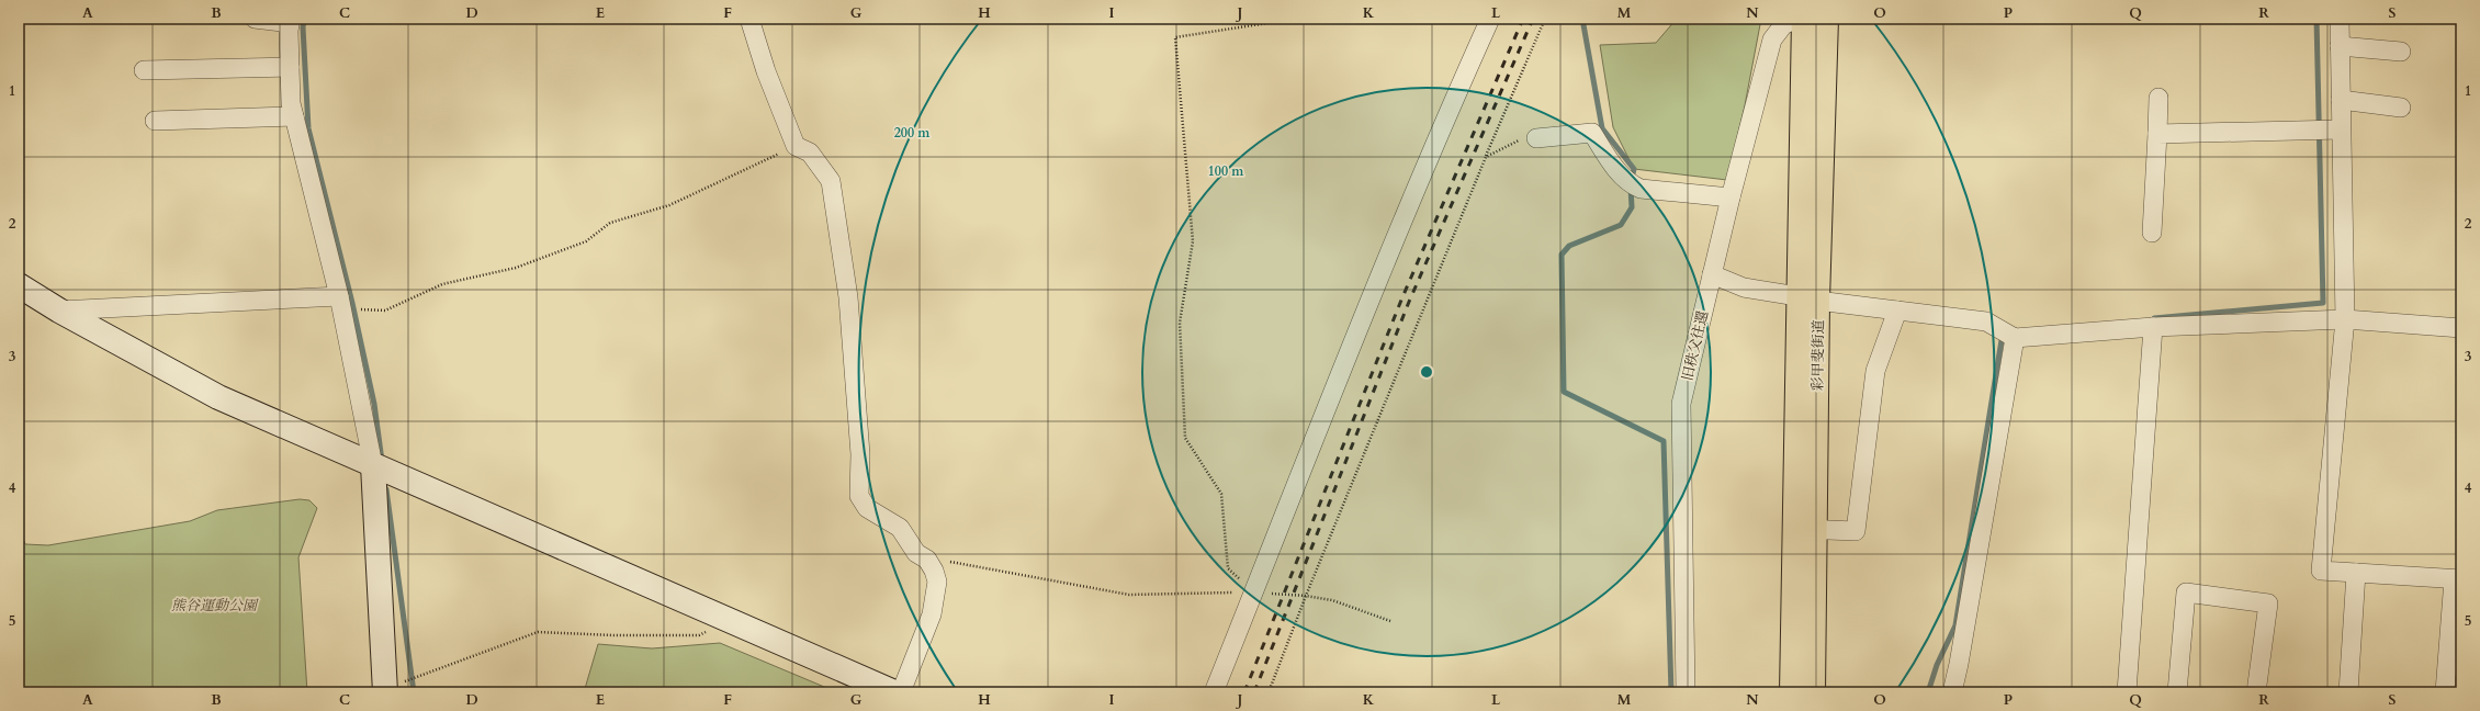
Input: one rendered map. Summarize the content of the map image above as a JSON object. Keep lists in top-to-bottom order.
{
  "streets": {
    "highway": ["彩甲斐街道"],
    "street": ["旧秩父往還"]
  },
  "parks": ["熊谷運動公園"],
  "grid": {
    "columns": [
      "A",
      "B",
      "C",
      "D",
      "E",
      "F",
      "G",
      "H",
      "I",
      "J",
      "K",
      "L",
      "M",
      "N",
      "O",
      "P",
      "Q",
      "R",
      "S"
    ],
    "rows": [
      "1",
      "2",
      "3",
      "4",
      "5"
    ]
  },
  "rings": ["200 m", "100 m"]
}
